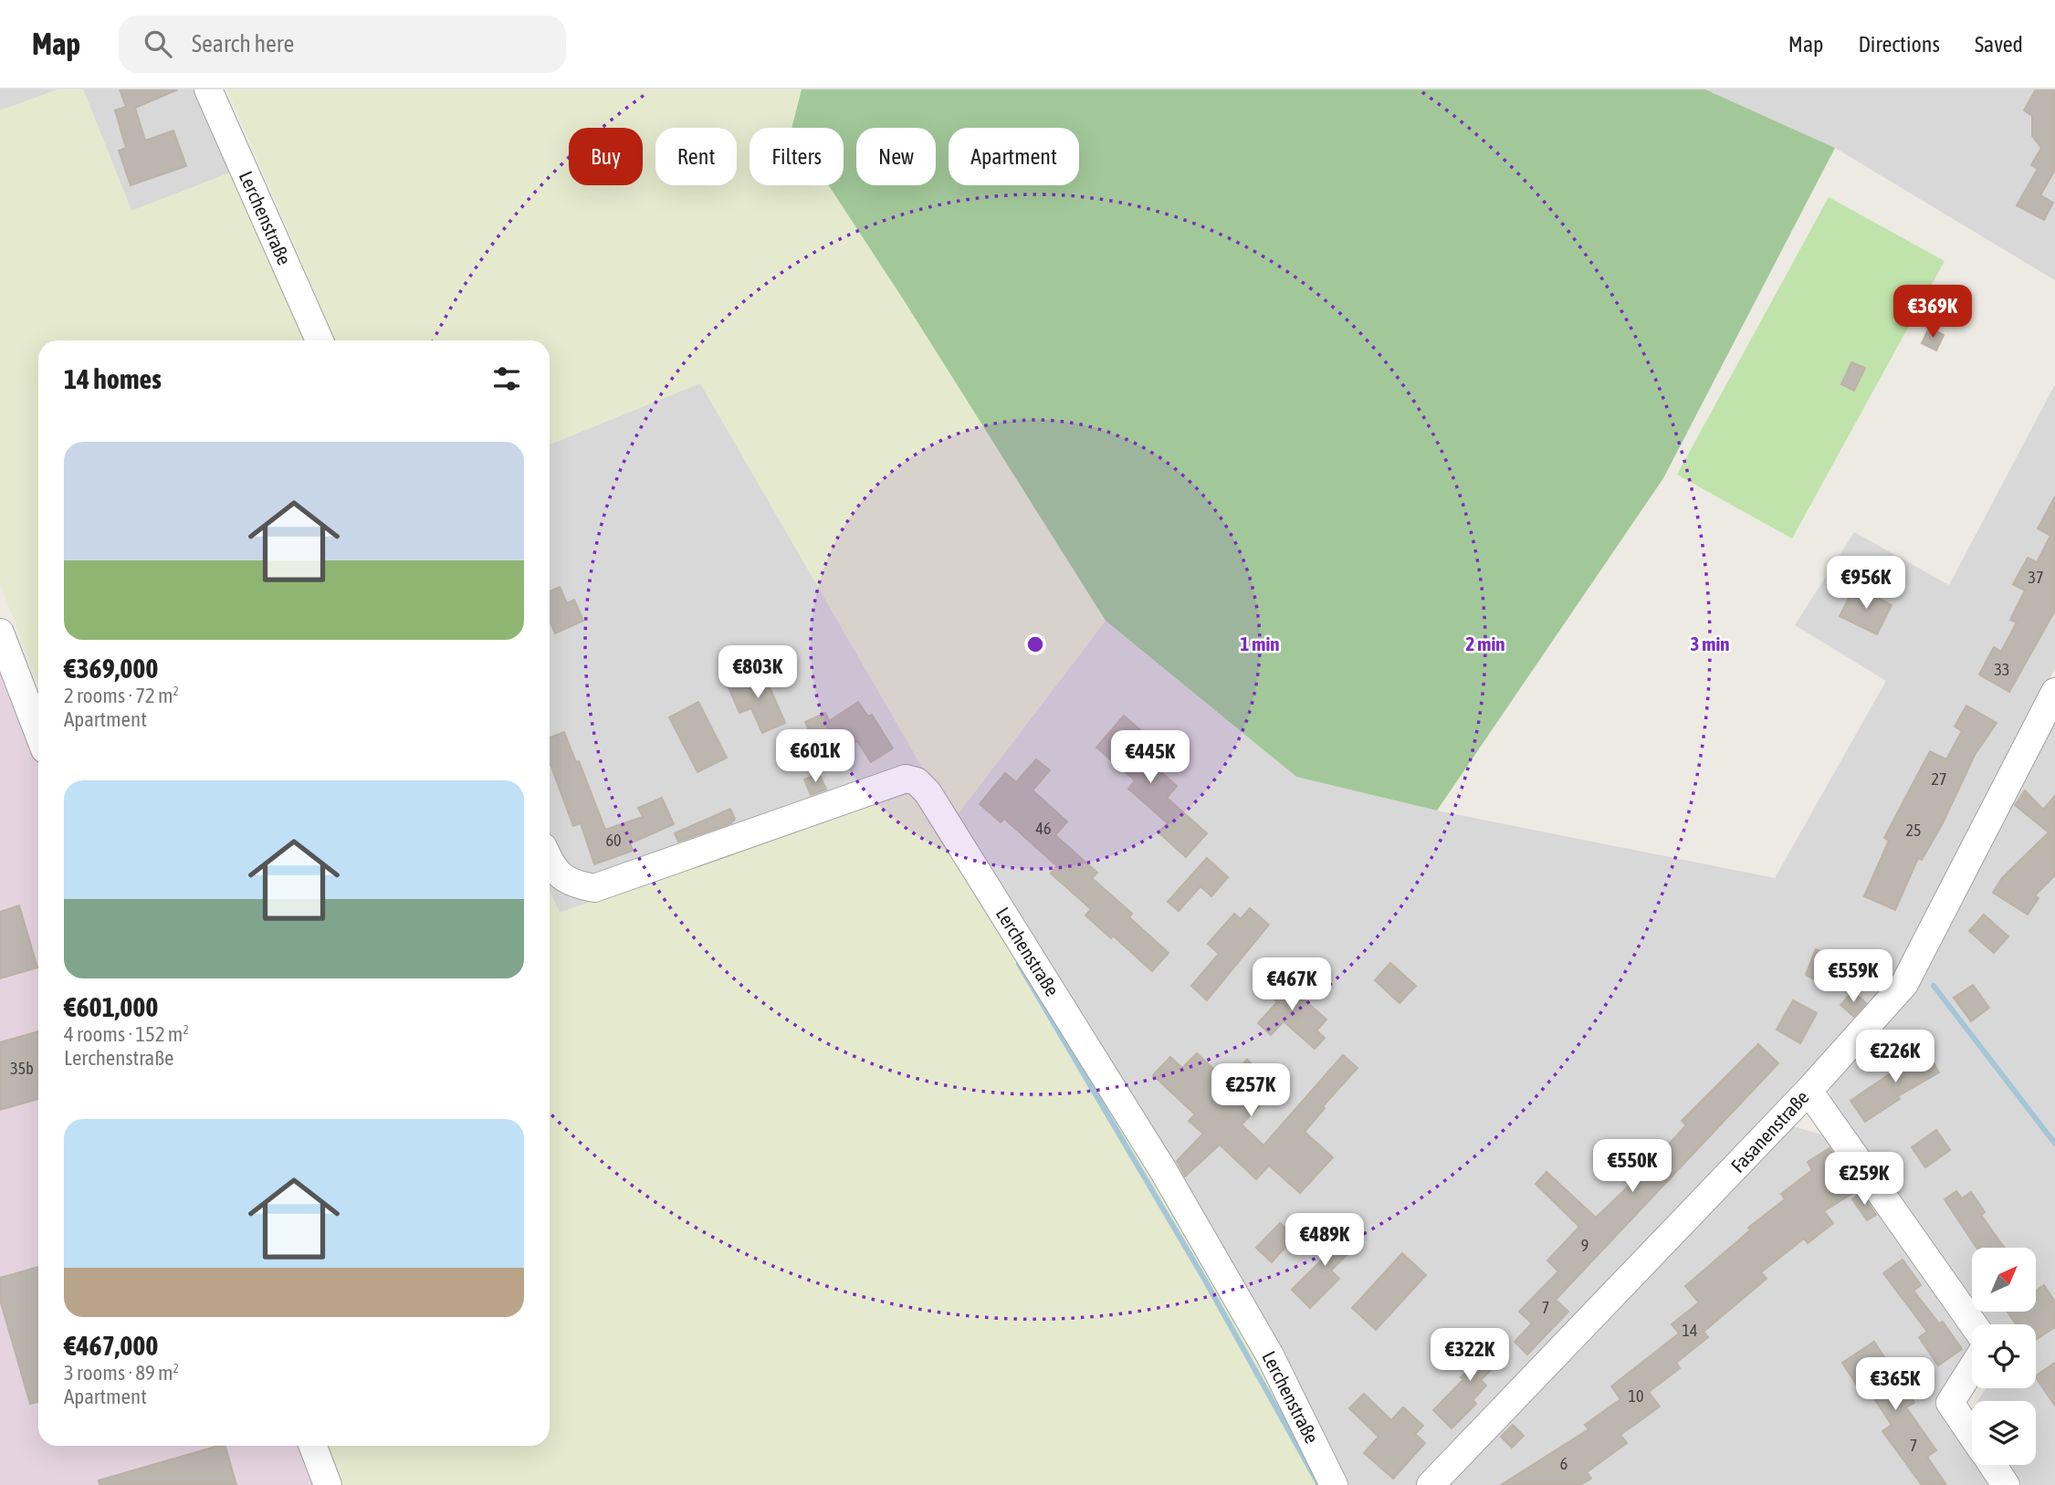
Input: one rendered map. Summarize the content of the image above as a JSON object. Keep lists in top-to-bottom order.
{
  "streets": {
    "street": ["Lerchenstraße", "Fasanenstraße"]
  },
  "house_numbers": [
    "37",
    "33",
    "27",
    "46",
    "25",
    "60",
    "35b",
    "9",
    "7",
    "14",
    "10",
    "7",
    "6"
  ],
  "north": "top right",
  "page": {
    "header": "Map",
    "search": "Search here",
    "nav": ["Map", "Directions", "Saved"],
    "chip": [
      "Buy",
      "Rent",
      "Filters",
      "New",
      "Apartment"
    ],
    "price": [
      "€369K",
      "€956K",
      "€803K",
      "€601K",
      "€445K",
      "€559K",
      "€467K",
      "€226K",
      "€257K",
      "€550K",
      "€259K",
      "€489K",
      "€322K",
      "€365K"
    ],
    "heading": "14 homes",
    "list": [
      {
        "name": "€369,000",
        "note": "2 rooms · 72 m² · Apartment"
      },
      {
        "name": "€601,000",
        "note": "4 rooms · 152 m² · Lerchenstraße"
      },
      {
        "name": "€467,000",
        "note": "3 rooms · 89 m² · Apartment"
      }
    ]
  },
  "rings": ["1 min", "2 min", "3 min"]
}
